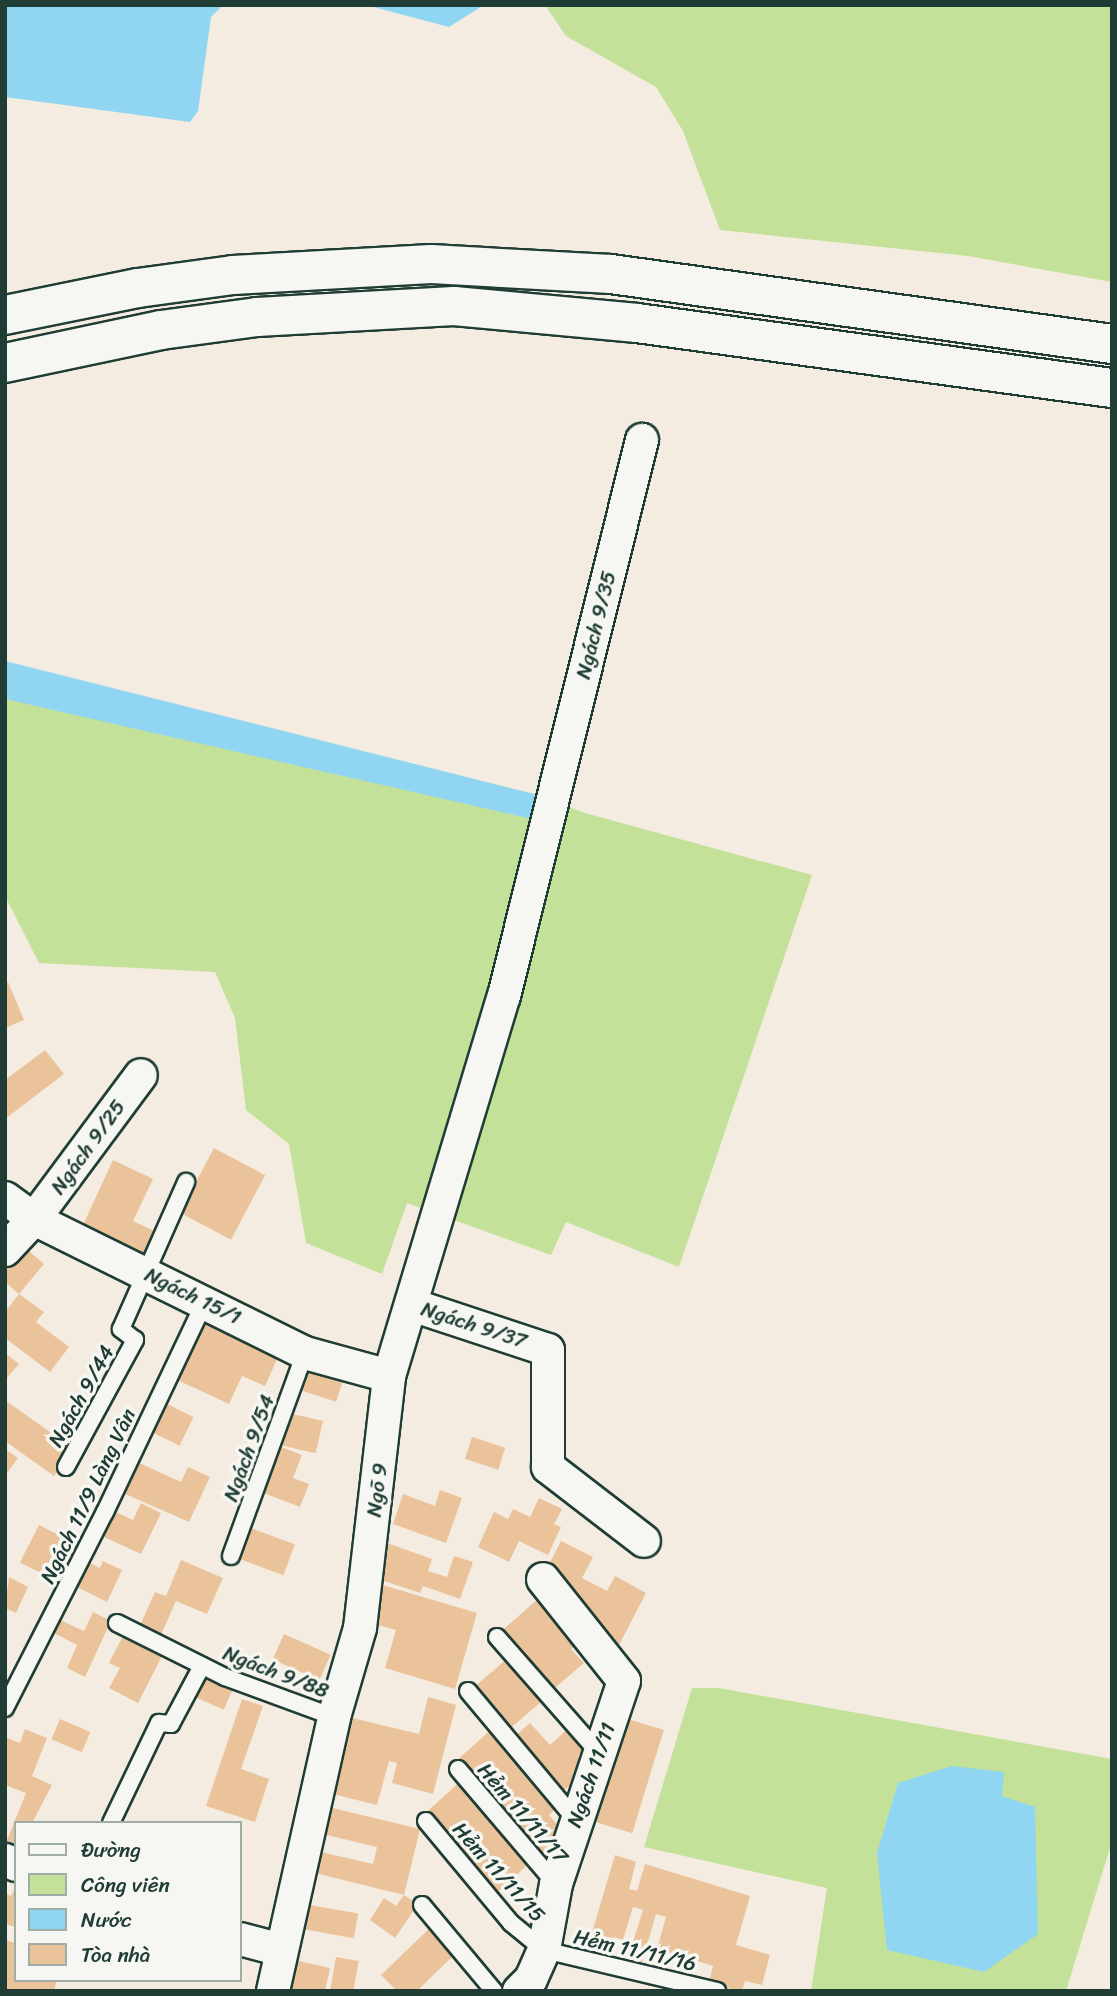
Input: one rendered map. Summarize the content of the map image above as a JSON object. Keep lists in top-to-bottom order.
{
  "streets": {
    "street": [
      "Ngách 9/35",
      "Ngách 9/25",
      "Ngách 15/1",
      "Ngách 9/37",
      "Ngõ 9",
      "Ngách 11/11"
    ],
    "lane": [
      "Ngách 9/44",
      "Ngách 9/54",
      "Ngách 11/9 Làng Vân",
      "Ngách 9/88",
      "Hẻm 11/11/17",
      "Hẻm 11/11/15",
      "Hẻm 11/11/16"
    ]
  },
  "crossings": [
    ["Ngách 9/35", "Ngõ 9"],
    ["Ngách 9/25", "Ngách 15/1"],
    ["Ngách 15/1", "Ngách 9/44"],
    ["Ngách 15/1", "Ngách 9/54"],
    ["Ngách 15/1", "Ngõ 9"],
    ["Ngách 15/1", "Ngách 11/9 Làng Vân"],
    ["Ngách 9/37", "Ngõ 9"],
    ["Ngõ 9", "Ngách 9/88"],
    ["Ngách 11/11", "Hẻm 11/11/17"],
    ["Ngách 11/11", "Hẻm 11/11/15"],
    ["Ngách 11/11", "Hẻm 11/11/16"],
    ["Hẻm 11/11/15", "Hẻm 11/11/16"]
  ],
  "legend": [
    "Đường",
    "Công viên",
    "Nước",
    "Tòa nhà"
  ]
}
